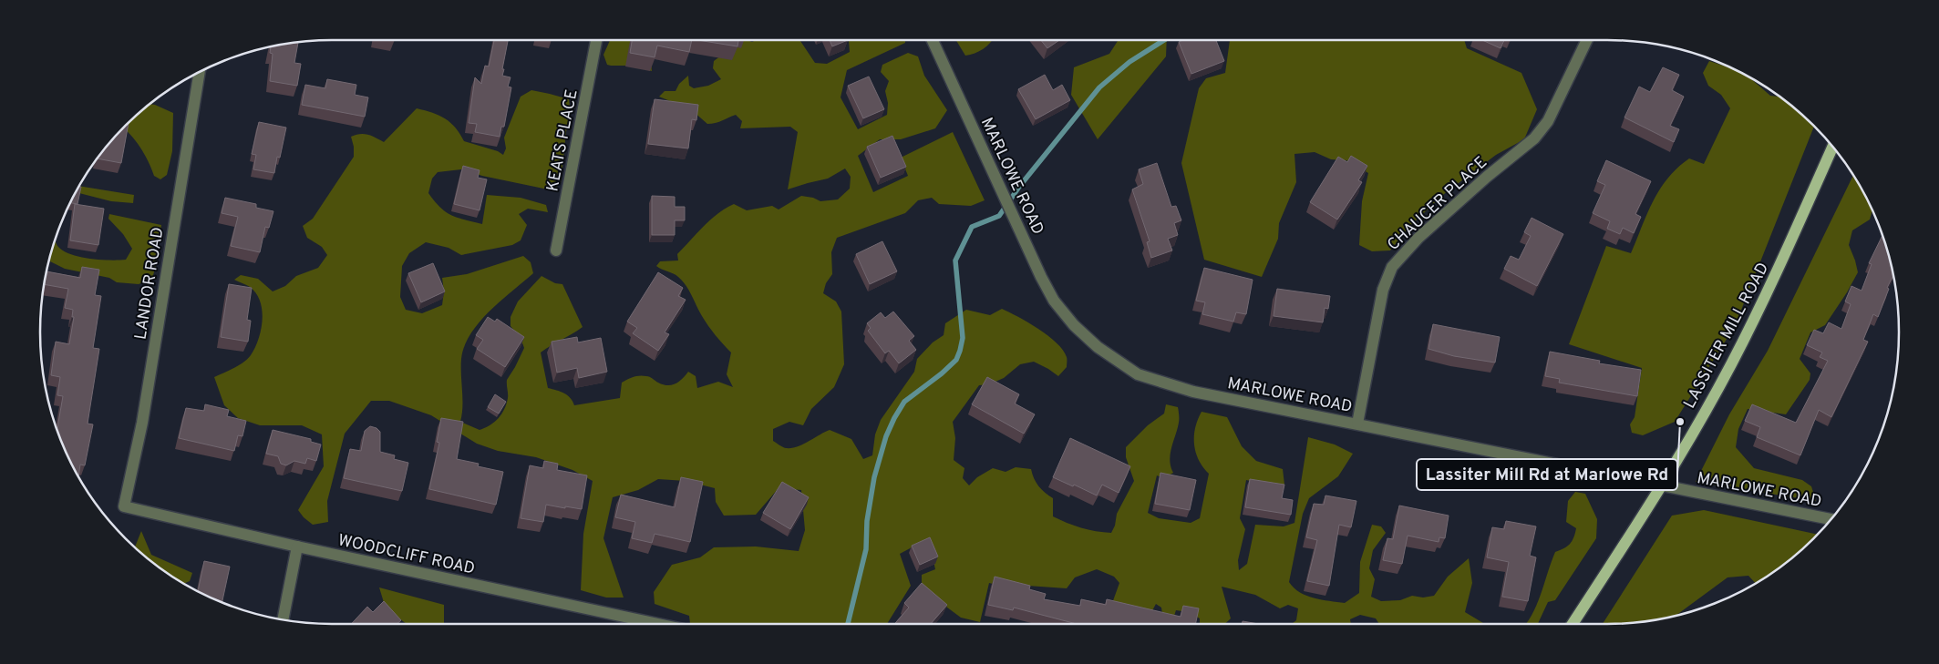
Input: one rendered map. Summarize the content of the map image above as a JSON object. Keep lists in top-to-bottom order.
{
  "streets": {
    "main road": ["LASSITER MILL ROAD"],
    "street": [
      "KEATS PLACE",
      "MARLOWE ROAD",
      "CHAUCER PLACE",
      "LANDOR ROAD",
      "WOODCLIFF ROAD"
    ]
  },
  "crossings": [
    ["MARLOWE ROAD", "CHAUCER PLACE"],
    ["MARLOWE ROAD", "LASSITER MILL ROAD"],
    ["LANDOR ROAD", "WOODCLIFF ROAD"]
  ],
  "places": ["Lassiter Mill Rd at Marlowe Rd"]
}
